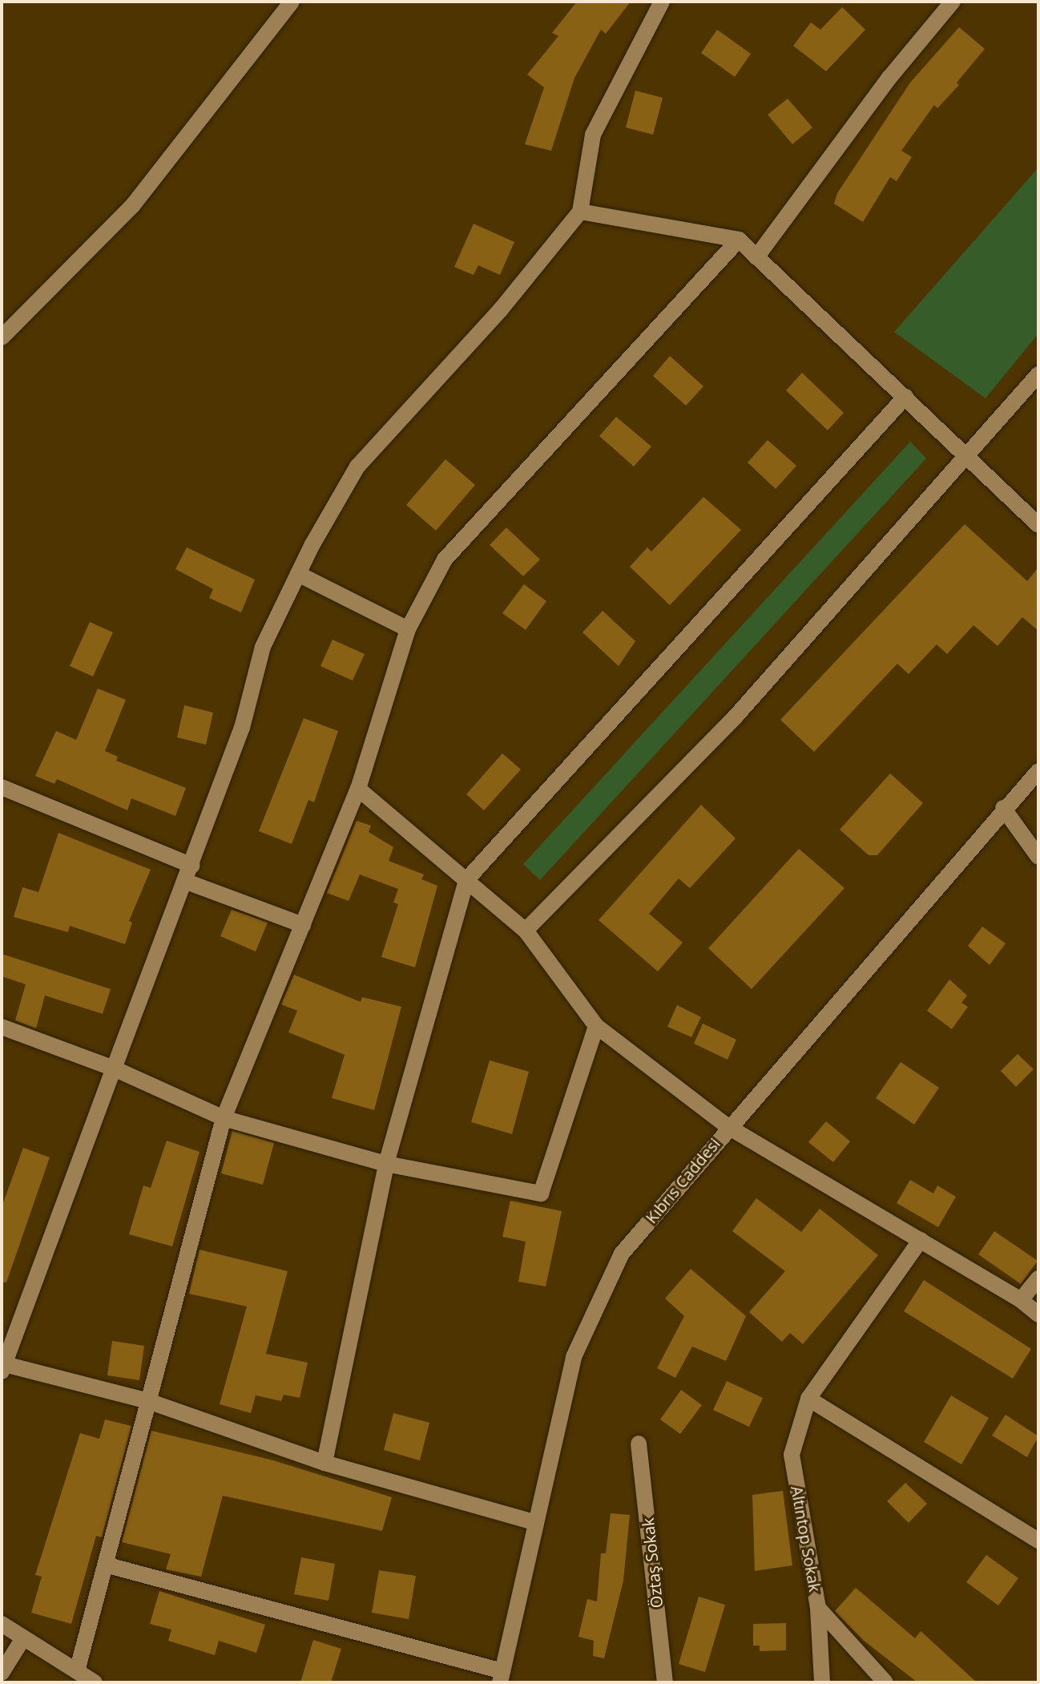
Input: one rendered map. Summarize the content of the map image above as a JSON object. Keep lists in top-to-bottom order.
{
  "streets": {
    "street": ["Kıbrıs Caddesi", "Altıntop Sokak", "Öztaş Sokak"]
  }
}
